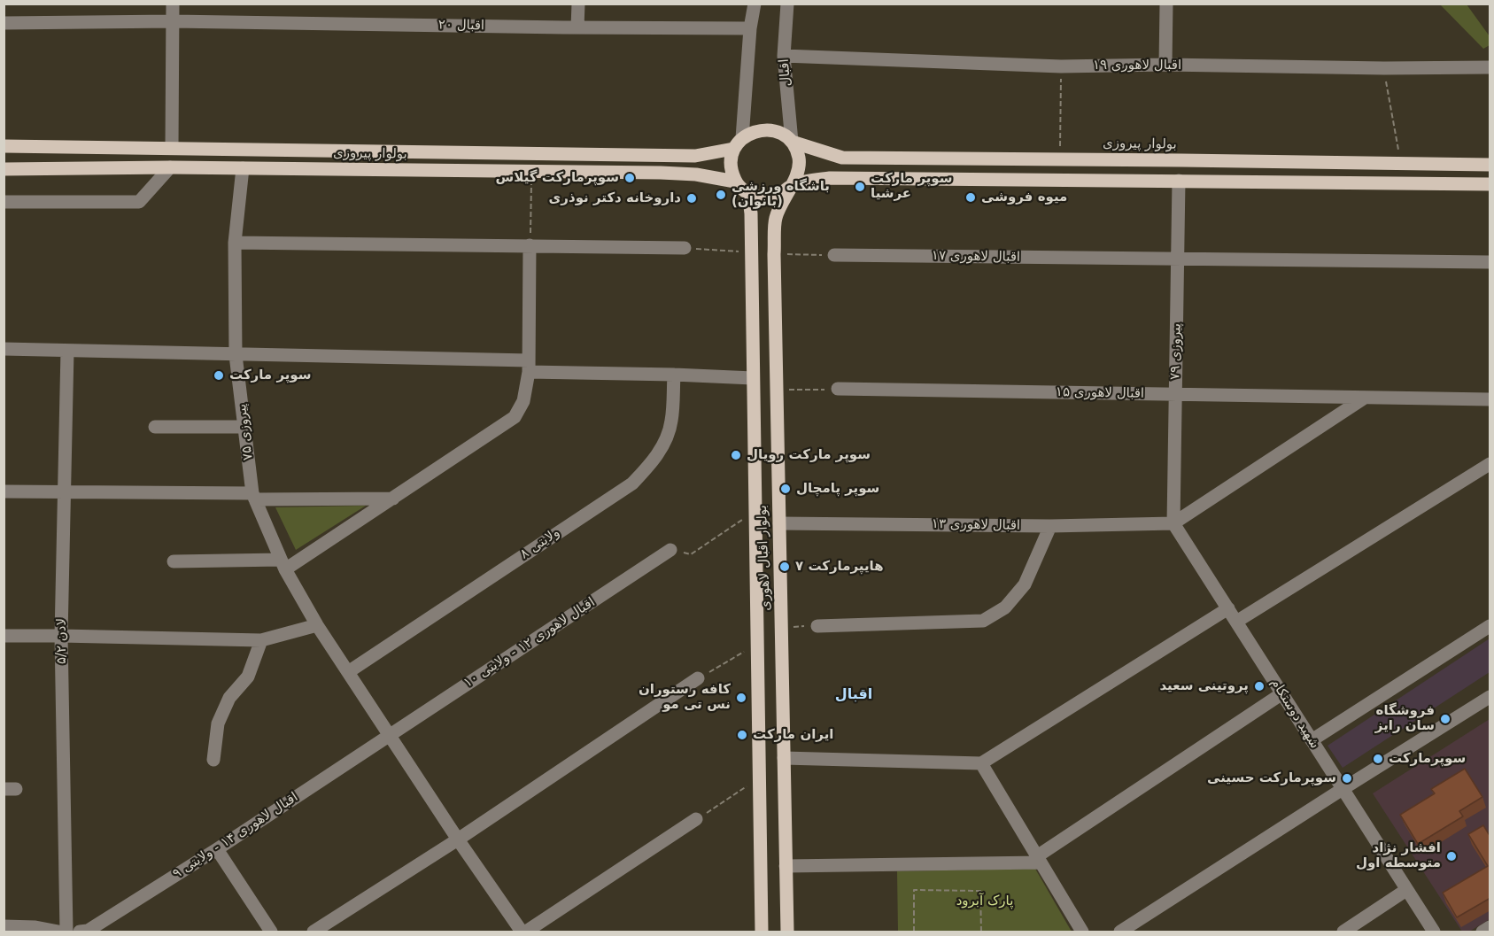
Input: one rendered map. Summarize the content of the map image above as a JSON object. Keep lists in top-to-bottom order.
{
  "streets": {
    "main road": ["بولوار پیروزی", "بولوار اقبال لاهوری"],
    "street": [
      "اقبال ۲۰",
      "اقبال لاهوری ۱۹",
      "اقبال",
      "اقبال لاهوری ۱۷",
      "پیروزی ۷۹",
      "اقبال لاهوری ۱۵",
      "پیروزی ۷۵",
      "اقبال لاهوری ۱۳",
      "ولایتی ۸",
      "لادن ۵/۲",
      "اقبال لاهوری ۱۲ - ولایتی ۱۰",
      "شهید دوستکام",
      "اقبال لاهوری ۱۴ - ولایتی ۹"
    ]
  },
  "crossings": [
    ["اقبال لاهوری ۱۹", "اقبال"],
    ["اقبال", "بولوار پیروزی"],
    ["اقبال", "بولوار اقبال لاهوری"],
    ["بولوار پیروزی", "پیروزی ۷۵"],
    ["بولوار پیروزی", "بولوار اقبال لاهوری"],
    ["اقبال لاهوری ۱۷", "پیروزی ۷۹"],
    ["پیروزی ۷۹", "اقبال لاهوری ۱۵"],
    ["پیروزی ۷۹", "اقبال لاهوری ۱۳"],
    ["پیروزی ۷۹", "شهید دوستکام"],
    ["پیروزی ۷۵", "ولایتی ۸"],
    ["پیروزی ۷۵", "اقبال لاهوری ۱۲ - ولایتی ۱۰"],
    ["پیروزی ۷۵", "اقبال لاهوری ۱۴ - ولایتی ۹"],
    ["اقبال لاهوری ۱۳", "بولوار اقبال لاهوری"],
    ["اقبال لاهوری ۱۳", "شهید دوستکام"],
    ["اقبال لاهوری ۱۲ - ولایتی ۱۰", "اقبال لاهوری ۱۴ - ولایتی ۹"]
  ],
  "districts": ["اقبال"],
  "parks": ["پارک آبرود"],
  "places": [
    "سوپرمارکت گیلاس",
    "سوپر مارکت عرشیا",
    "باشگاه ورزشی (بانوان)",
    "میوه فروشی",
    "داروخانه دکتر نوذری",
    "سوپر مارکت",
    "سوپر مارکت رویال",
    "سوپر‌ پامچال",
    "هایپرمارکت ۷",
    "پروتینی سعید",
    "كافه رستوران نس تى مو",
    "فروشگاه سان رایز",
    "ایران مارکت",
    "سوپرمارکت",
    "سوپرمارکت حسینی",
    "افشار نژاد متوسطه اول"
  ]
}
